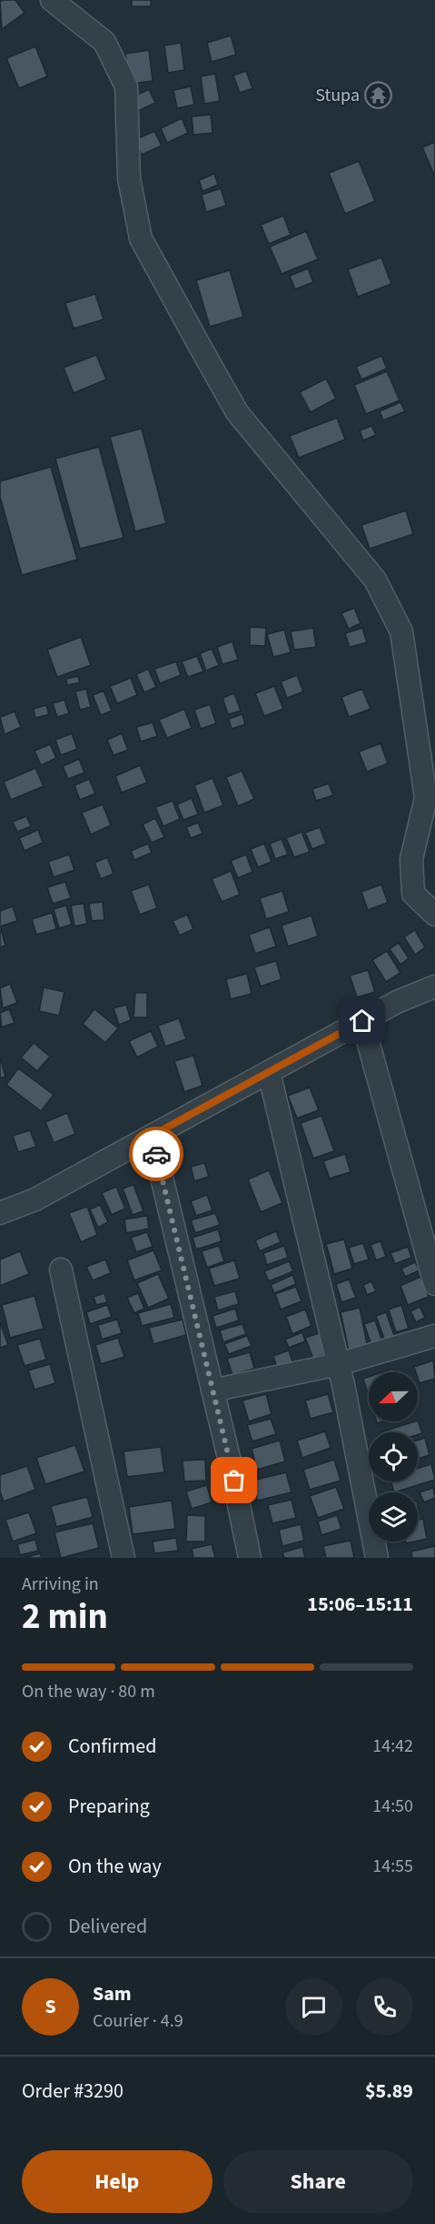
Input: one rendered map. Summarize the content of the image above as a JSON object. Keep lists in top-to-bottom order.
{
  "places": {
    "temple": ["Stupa"]
  },
  "north": "left",
  "page": {
    "heading": ["2 min", "Arriving in", "15:06–15:11"],
    "panel": [
      "Sam",
      "Courier · 4.9",
      "Order #3290",
      "$5.89"
    ],
    "bar": "On the way · 80 m",
    "list": [
      ["Confirmed", "14:42"],
      ["Preparing", "14:50"],
      ["On the way", "14:55"],
      "Delivered"
    ],
    "round": "S",
    "buttons": ["Help", "Share"]
  }
}
